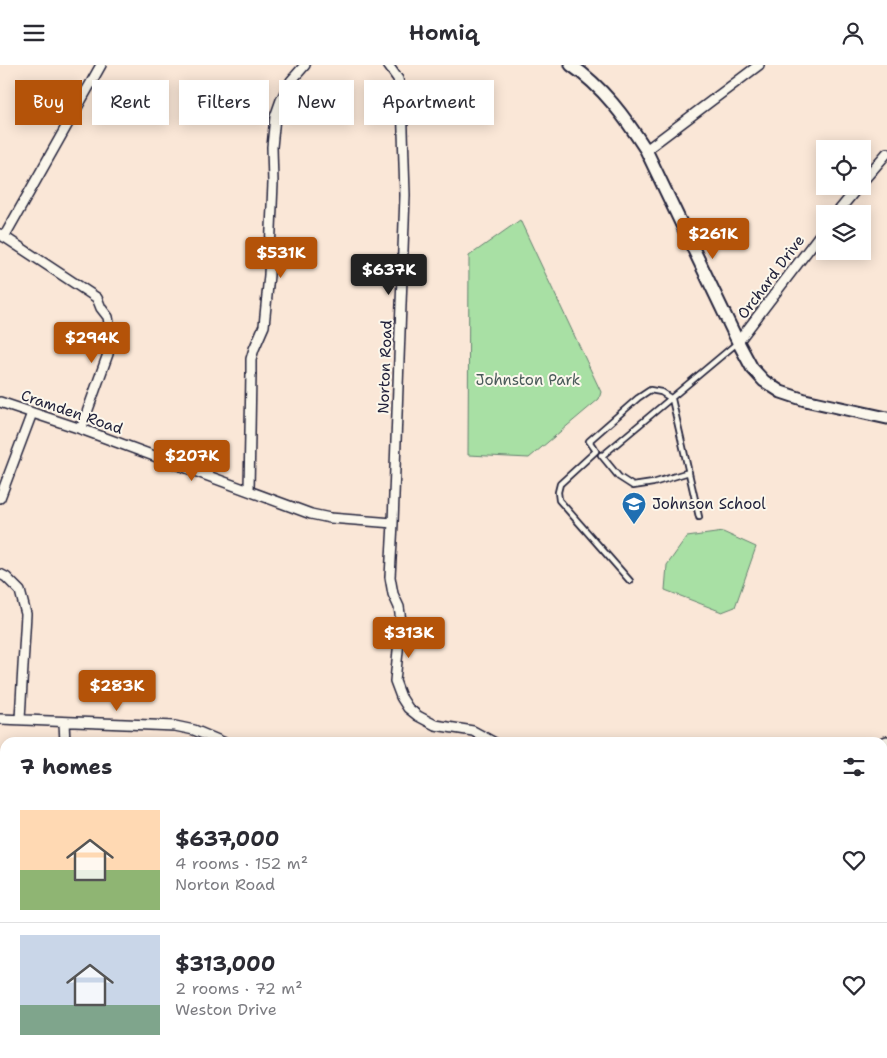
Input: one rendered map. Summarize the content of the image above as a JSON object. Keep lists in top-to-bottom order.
{
  "streets": {
    "street": ["Orchard Drive", "Norton Road", "Cramden Road"]
  },
  "crossings": [
    ["Norton Road", "Cramden Road"]
  ],
  "parks": ["Johnston Park"],
  "places": {
    "school or university": ["Johnson School"]
  },
  "page": {
    "header": "Homiq",
    "chip": [
      "Buy",
      "Rent",
      "Filters",
      "New",
      "Apartment"
    ],
    "price": [
      "$261K",
      "$531K",
      "$637K",
      "$294K",
      "$207K",
      "$313K",
      "$283K"
    ],
    "heading": "7 homes",
    "list": [
      {
        "name": "$637,000",
        "note": "4 rooms · 152 m² · Norton Road"
      },
      {
        "name": "$313,000",
        "note": "2 rooms · 72 m² · Weston Drive"
      }
    ]
  }
}
